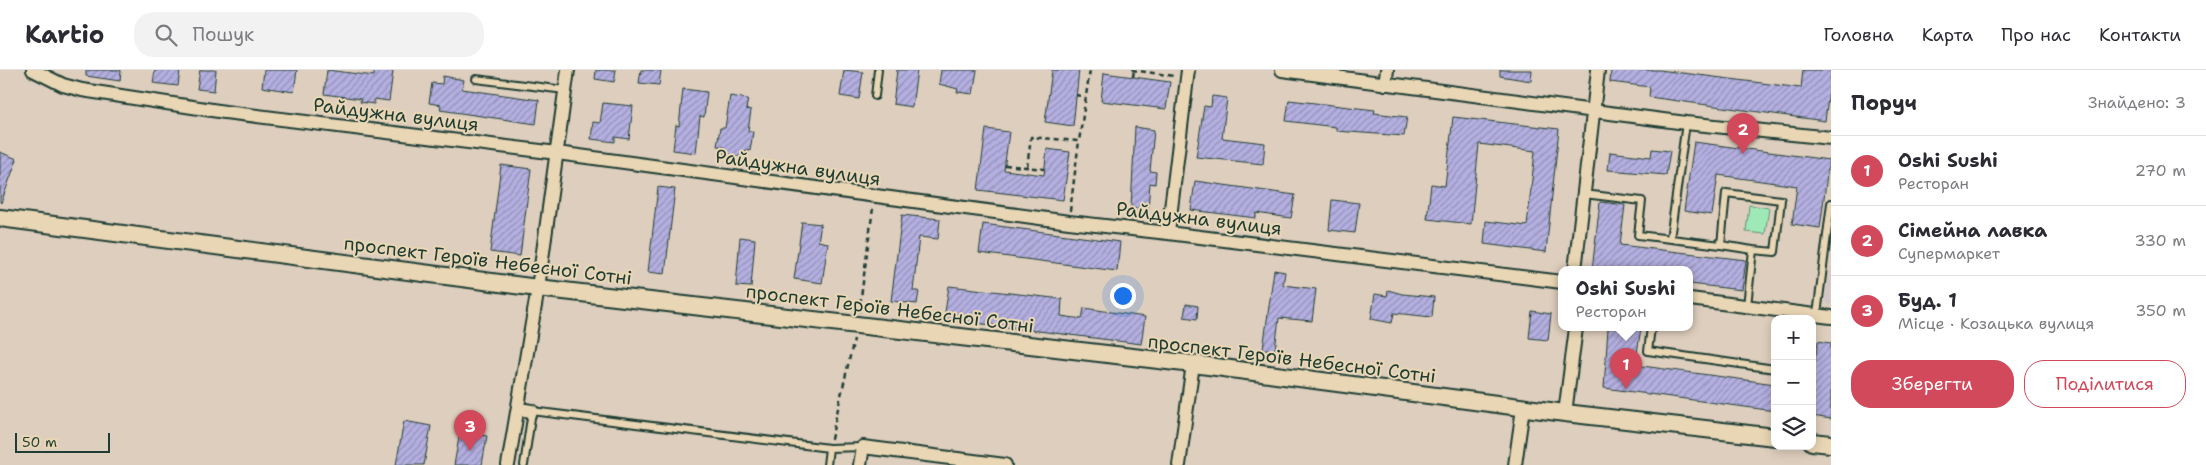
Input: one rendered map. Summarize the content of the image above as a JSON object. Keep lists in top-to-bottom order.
{
  "streets": {
    "street": ["Райдужна вулиця", "проспект Героїв Небесної Сотні"]
  },
  "scale_bar": "50 m",
  "page": {
    "header": "Kartio",
    "search": "Пошук",
    "nav": [
      "Головна",
      "Карта",
      "Про нас",
      "Контакти"
    ],
    "heading": ["Поруч", "Знайдено: 3"],
    "pins": ["2", "1", "3"],
    "list": [
      {
        "mark": "1",
        "name": "Oshi Sushi",
        "note": "Ресторан",
        "value": "270 m"
      },
      {
        "mark": "2",
        "name": "Сімейна лавка",
        "note": "Супермаркет",
        "value": "330 m"
      },
      {
        "mark": "3",
        "name": "Буд. 1",
        "note": "Місце · Козацька вулиця",
        "value": "350 m"
      }
    ],
    "popup": ["Oshi Sushi", "Ресторан"],
    "map_buttons": ["+", "−"],
    "buttons": ["Зберегти", "Поділитися"],
    "scale": "50 m"
  }
}
